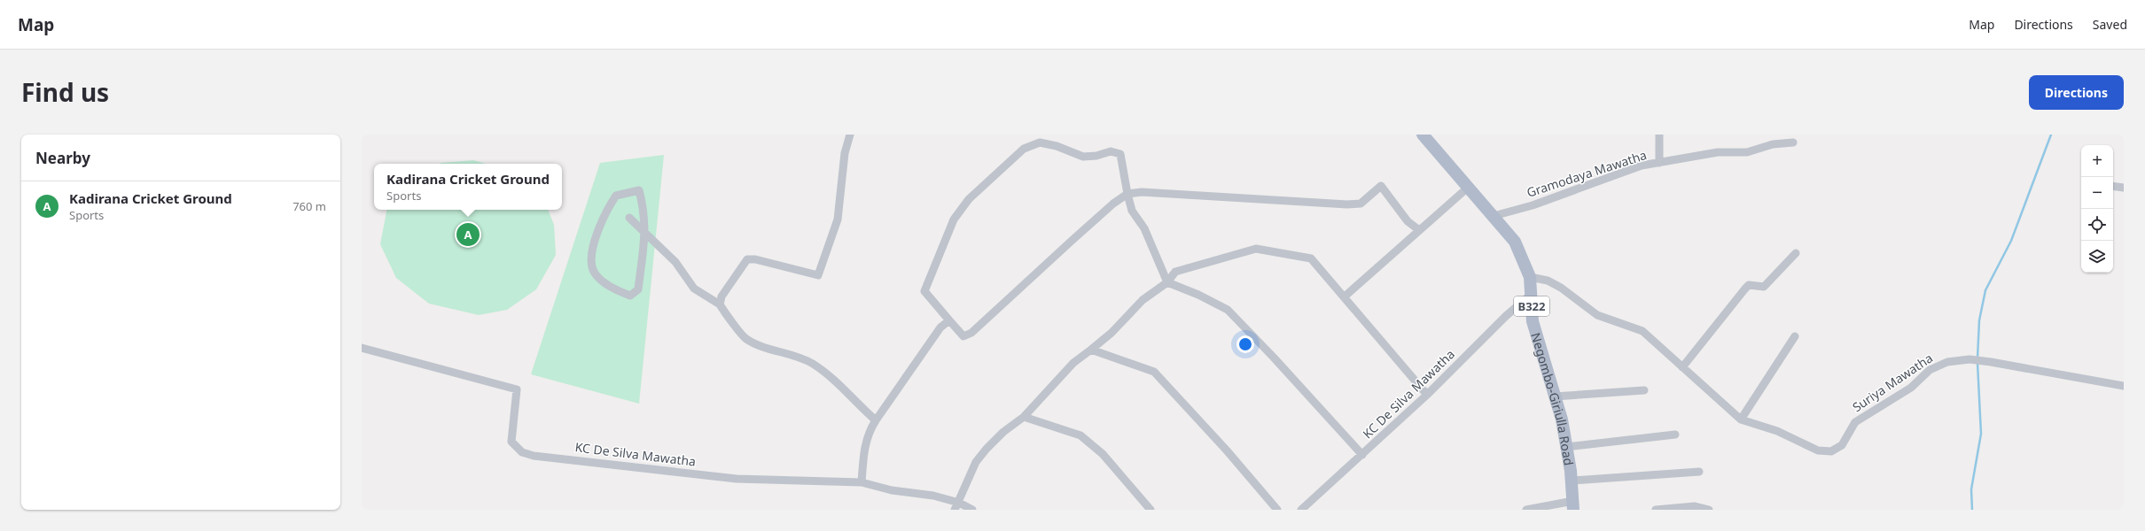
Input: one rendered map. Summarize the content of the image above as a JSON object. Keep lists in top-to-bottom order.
{
  "streets": {
    "main road": ["B322", "Negombo-Giriulla Road"],
    "street": ["Gramodaya Mawatha", "Suriya Mawatha", "KC De Silva Mawatha"]
  },
  "crossings": [
    ["Gramodaya Mawatha", "Negombo-Giriulla Road"],
    ["Suriya Mawatha", "Negombo-Giriulla Road"],
    ["KC De Silva Mawatha", "Negombo-Giriulla Road"]
  ],
  "page": {
    "header": "Map",
    "nav": ["Map", "Directions", "Saved"],
    "title": "Find us",
    "buttons": "Directions",
    "heading": "Nearby",
    "map_buttons": ["+", "−"],
    "popup": ["Kadirana Cricket Ground", "Sports"],
    "list": [
      {
        "mark": "A",
        "name": "Kadirana Cricket Ground",
        "note": "Sports",
        "value": "760 m"
      }
    ],
    "pins": "A"
  }
}
